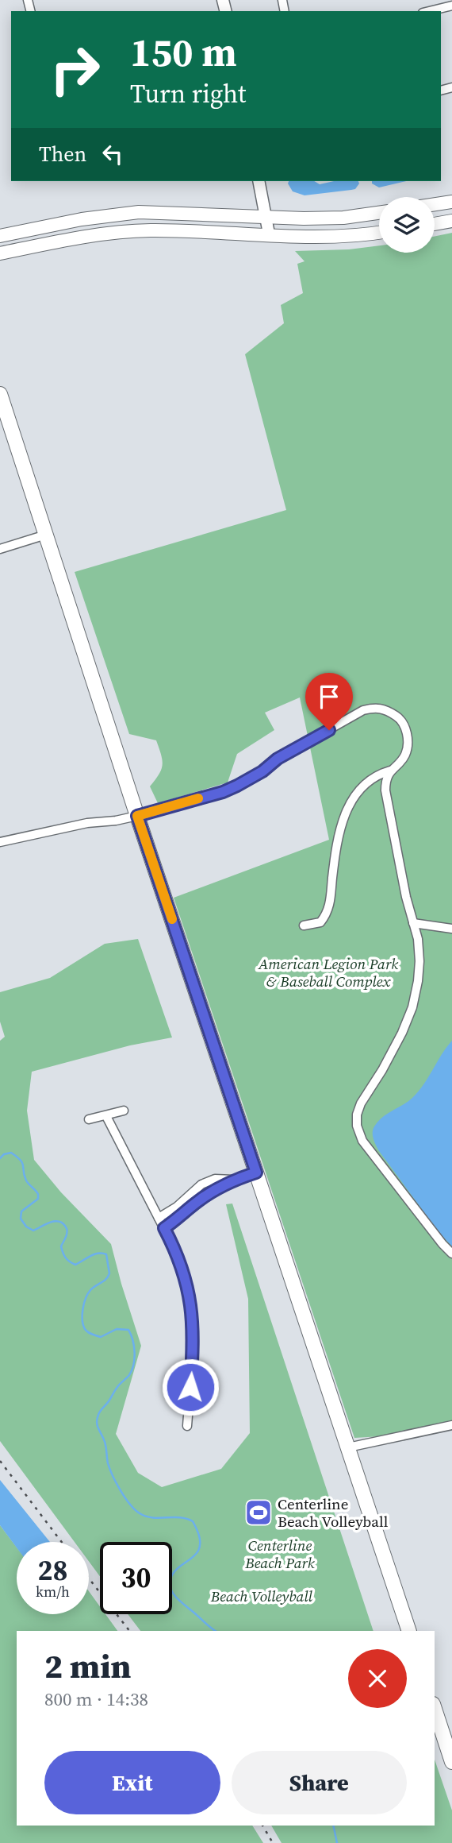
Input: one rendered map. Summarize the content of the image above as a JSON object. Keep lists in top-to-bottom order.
{
  "parks": ["American Legion Park & Baseball Complex", "Centerline Beach Park", "Beach Volleyball"],
  "places": {
    "sports": ["Centerline Beach Volleyball"]
  },
  "page": {
    "turn": ["150 m", "Turn right"],
    "then": "Then",
    "speed": "28 km/h",
    "limit": "30",
    "heading": ["2 min", "800 m · 14:38"],
    "buttons": ["Exit", "Share"]
  }
}
